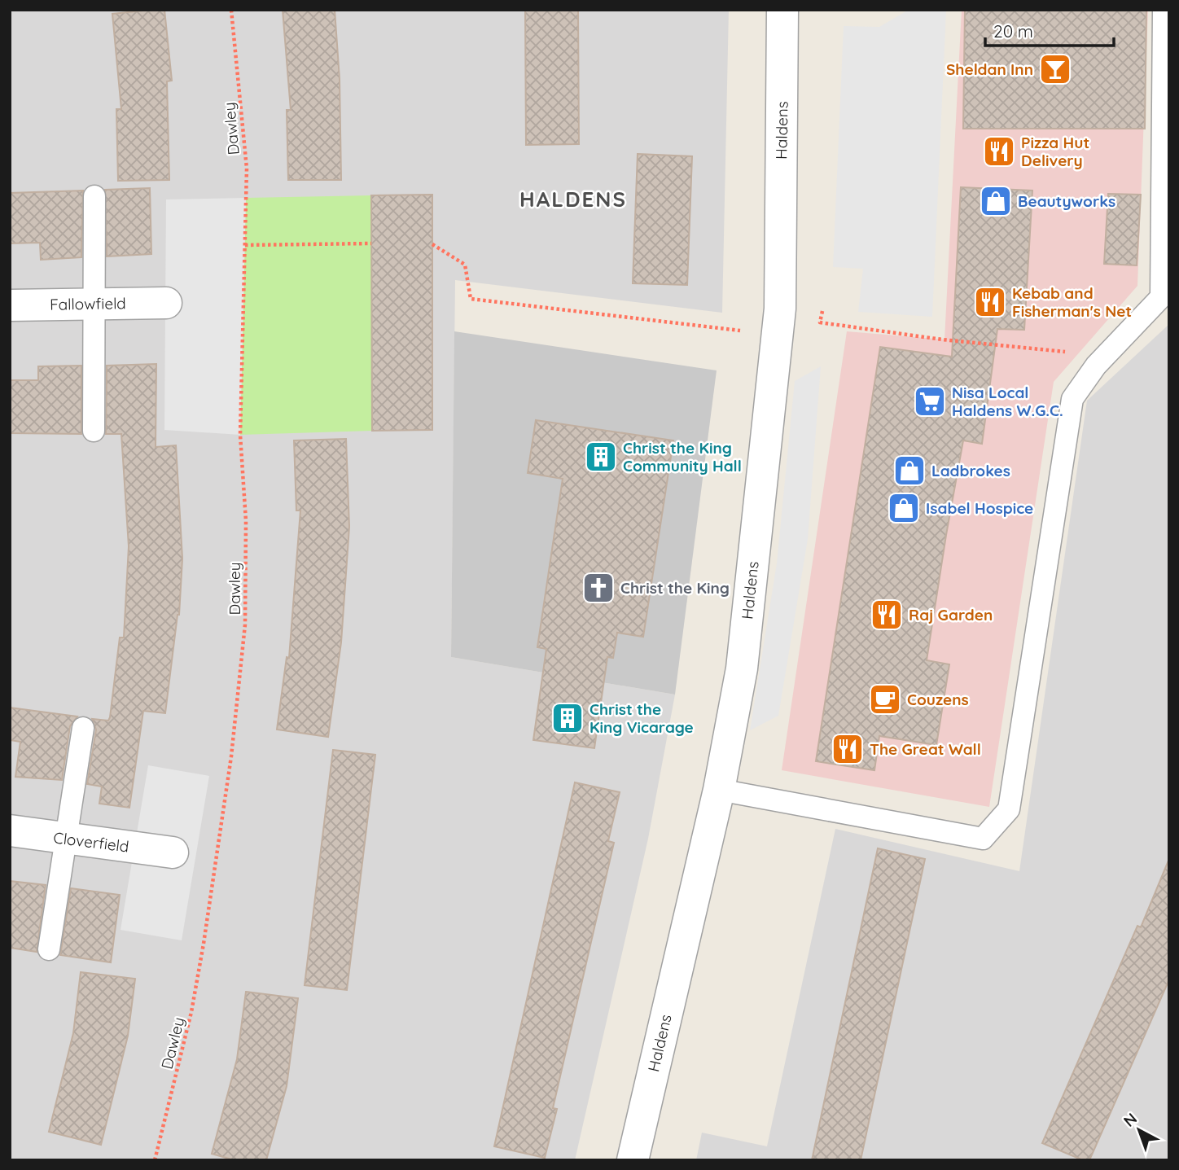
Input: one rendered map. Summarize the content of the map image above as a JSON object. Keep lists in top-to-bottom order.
{
  "streets": {
    "street": ["Haldens", "Fallowfield", "Cloverfield"],
    "path": ["Dawley"]
  },
  "districts": ["HALDENS"],
  "places": {
    "bar": ["Sheldan Inn"],
    "restaurant": [
      "Pizza Hut Delivery",
      "Kebab and Fisherman's Net",
      "Raj Garden",
      "The Great Wall"
    ],
    "shop": ["Beautyworks", "Ladbrokes", "Isabel Hospice"],
    "supermarket": ["Nisa Local Haldens W.G.C."],
    "building": ["Christ the King Community Hall", "Christ the King Vicarage"],
    "church": ["Christ the King"],
    "cafe": ["Couzens"]
  },
  "scale_bar": "20 m",
  "north": "top left"
}
